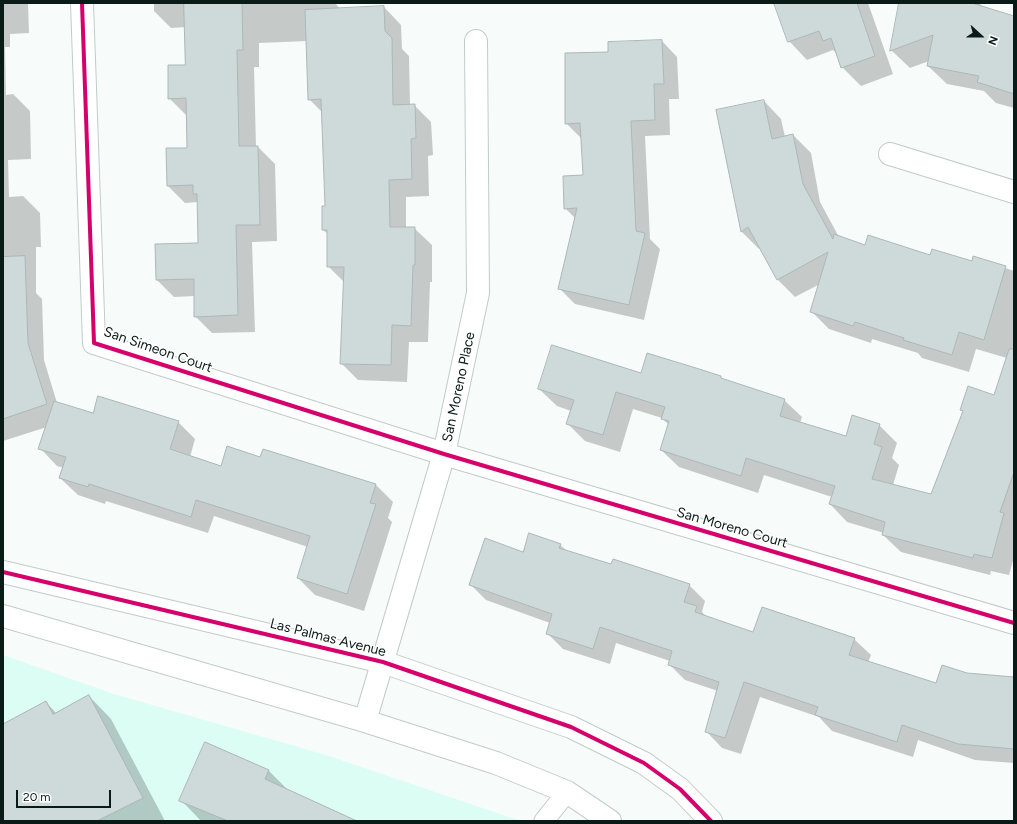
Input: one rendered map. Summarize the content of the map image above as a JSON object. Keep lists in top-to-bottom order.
{
  "streets": {
    "street": [
      "San Simeon Court",
      "San Moreno Place",
      "San Moreno Court",
      "Las Palmas Avenue"
    ]
  },
  "crossings": [
    ["San Simeon Court", "San Moreno Place"],
    ["San Simeon Court", "San Moreno Court"],
    ["San Moreno Place", "San Moreno Court"],
    ["San Moreno Place", "Las Palmas Avenue"]
  ],
  "scale_bar": "20 m",
  "north": "right"
}
